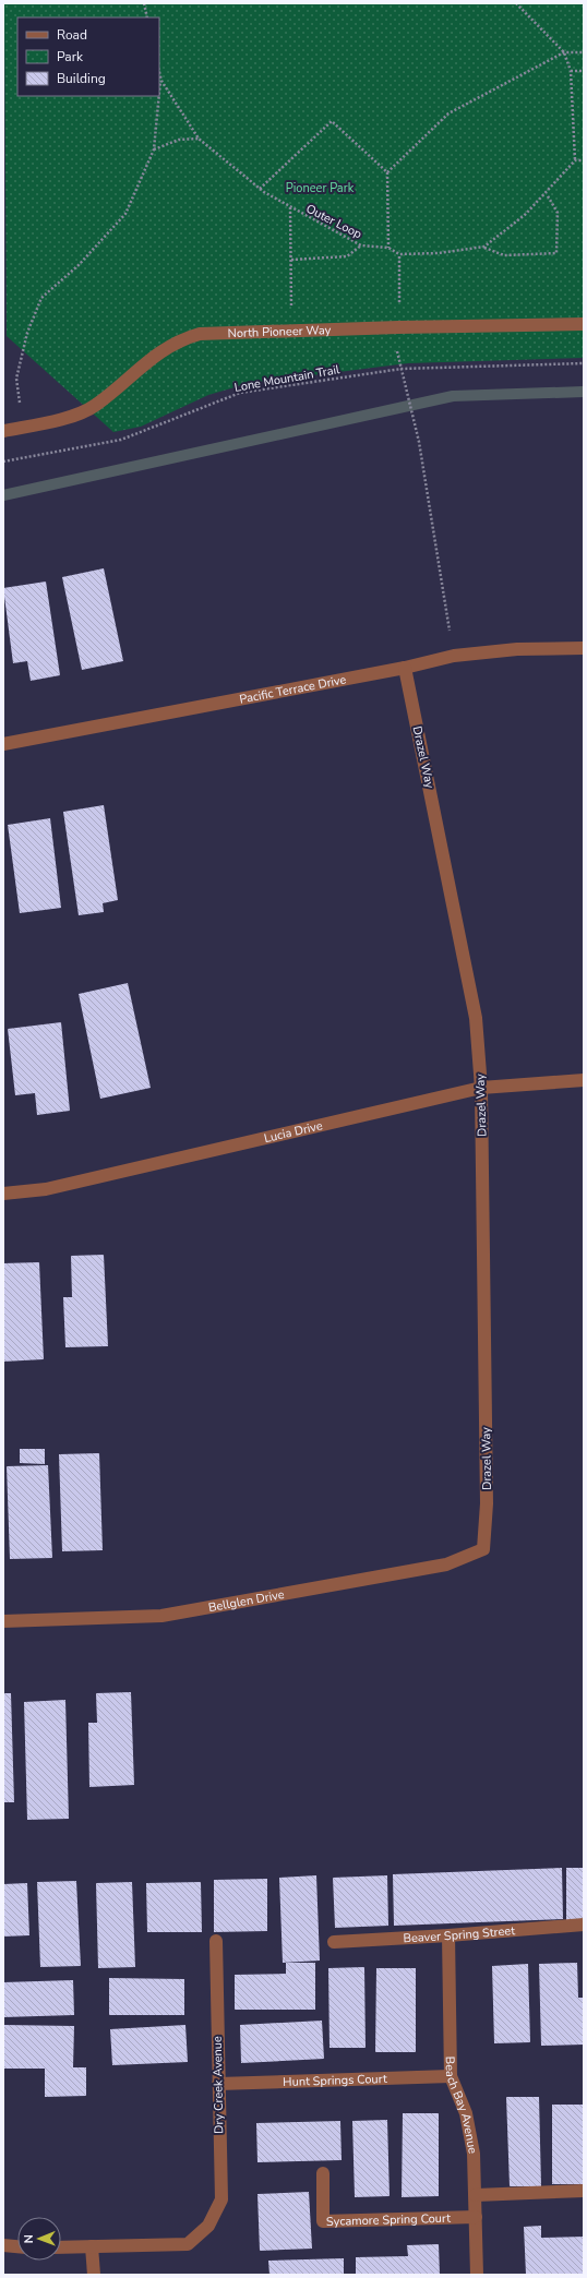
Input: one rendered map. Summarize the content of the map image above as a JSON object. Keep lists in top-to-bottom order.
{
  "streets": {
    "street": [
      "North Pioneer Way",
      "Pacific Terrace Drive",
      "Drazel Way",
      "Lucia Drive",
      "Bellglen Drive",
      "Beaver Spring Street",
      "Hunt Springs Court",
      "Dry Creek Avenue",
      "Beach Bay Avenue",
      "Sycamore Spring Court"
    ],
    "path": ["Outer Loop", "Lone Mountain Trail"]
  },
  "crossings": [
    ["Pacific Terrace Drive", "Drazel Way"],
    ["Drazel Way", "Lucia Drive"],
    ["Drazel Way", "Bellglen Drive"],
    ["Beaver Spring Street", "Beach Bay Avenue"],
    ["Hunt Springs Court", "Dry Creek Avenue"],
    ["Hunt Springs Court", "Beach Bay Avenue"],
    ["Beach Bay Avenue", "Sycamore Spring Court"]
  ],
  "parks": ["Pioneer Park"],
  "legend": ["Road", "Park", "Building"],
  "north": "left"
}
